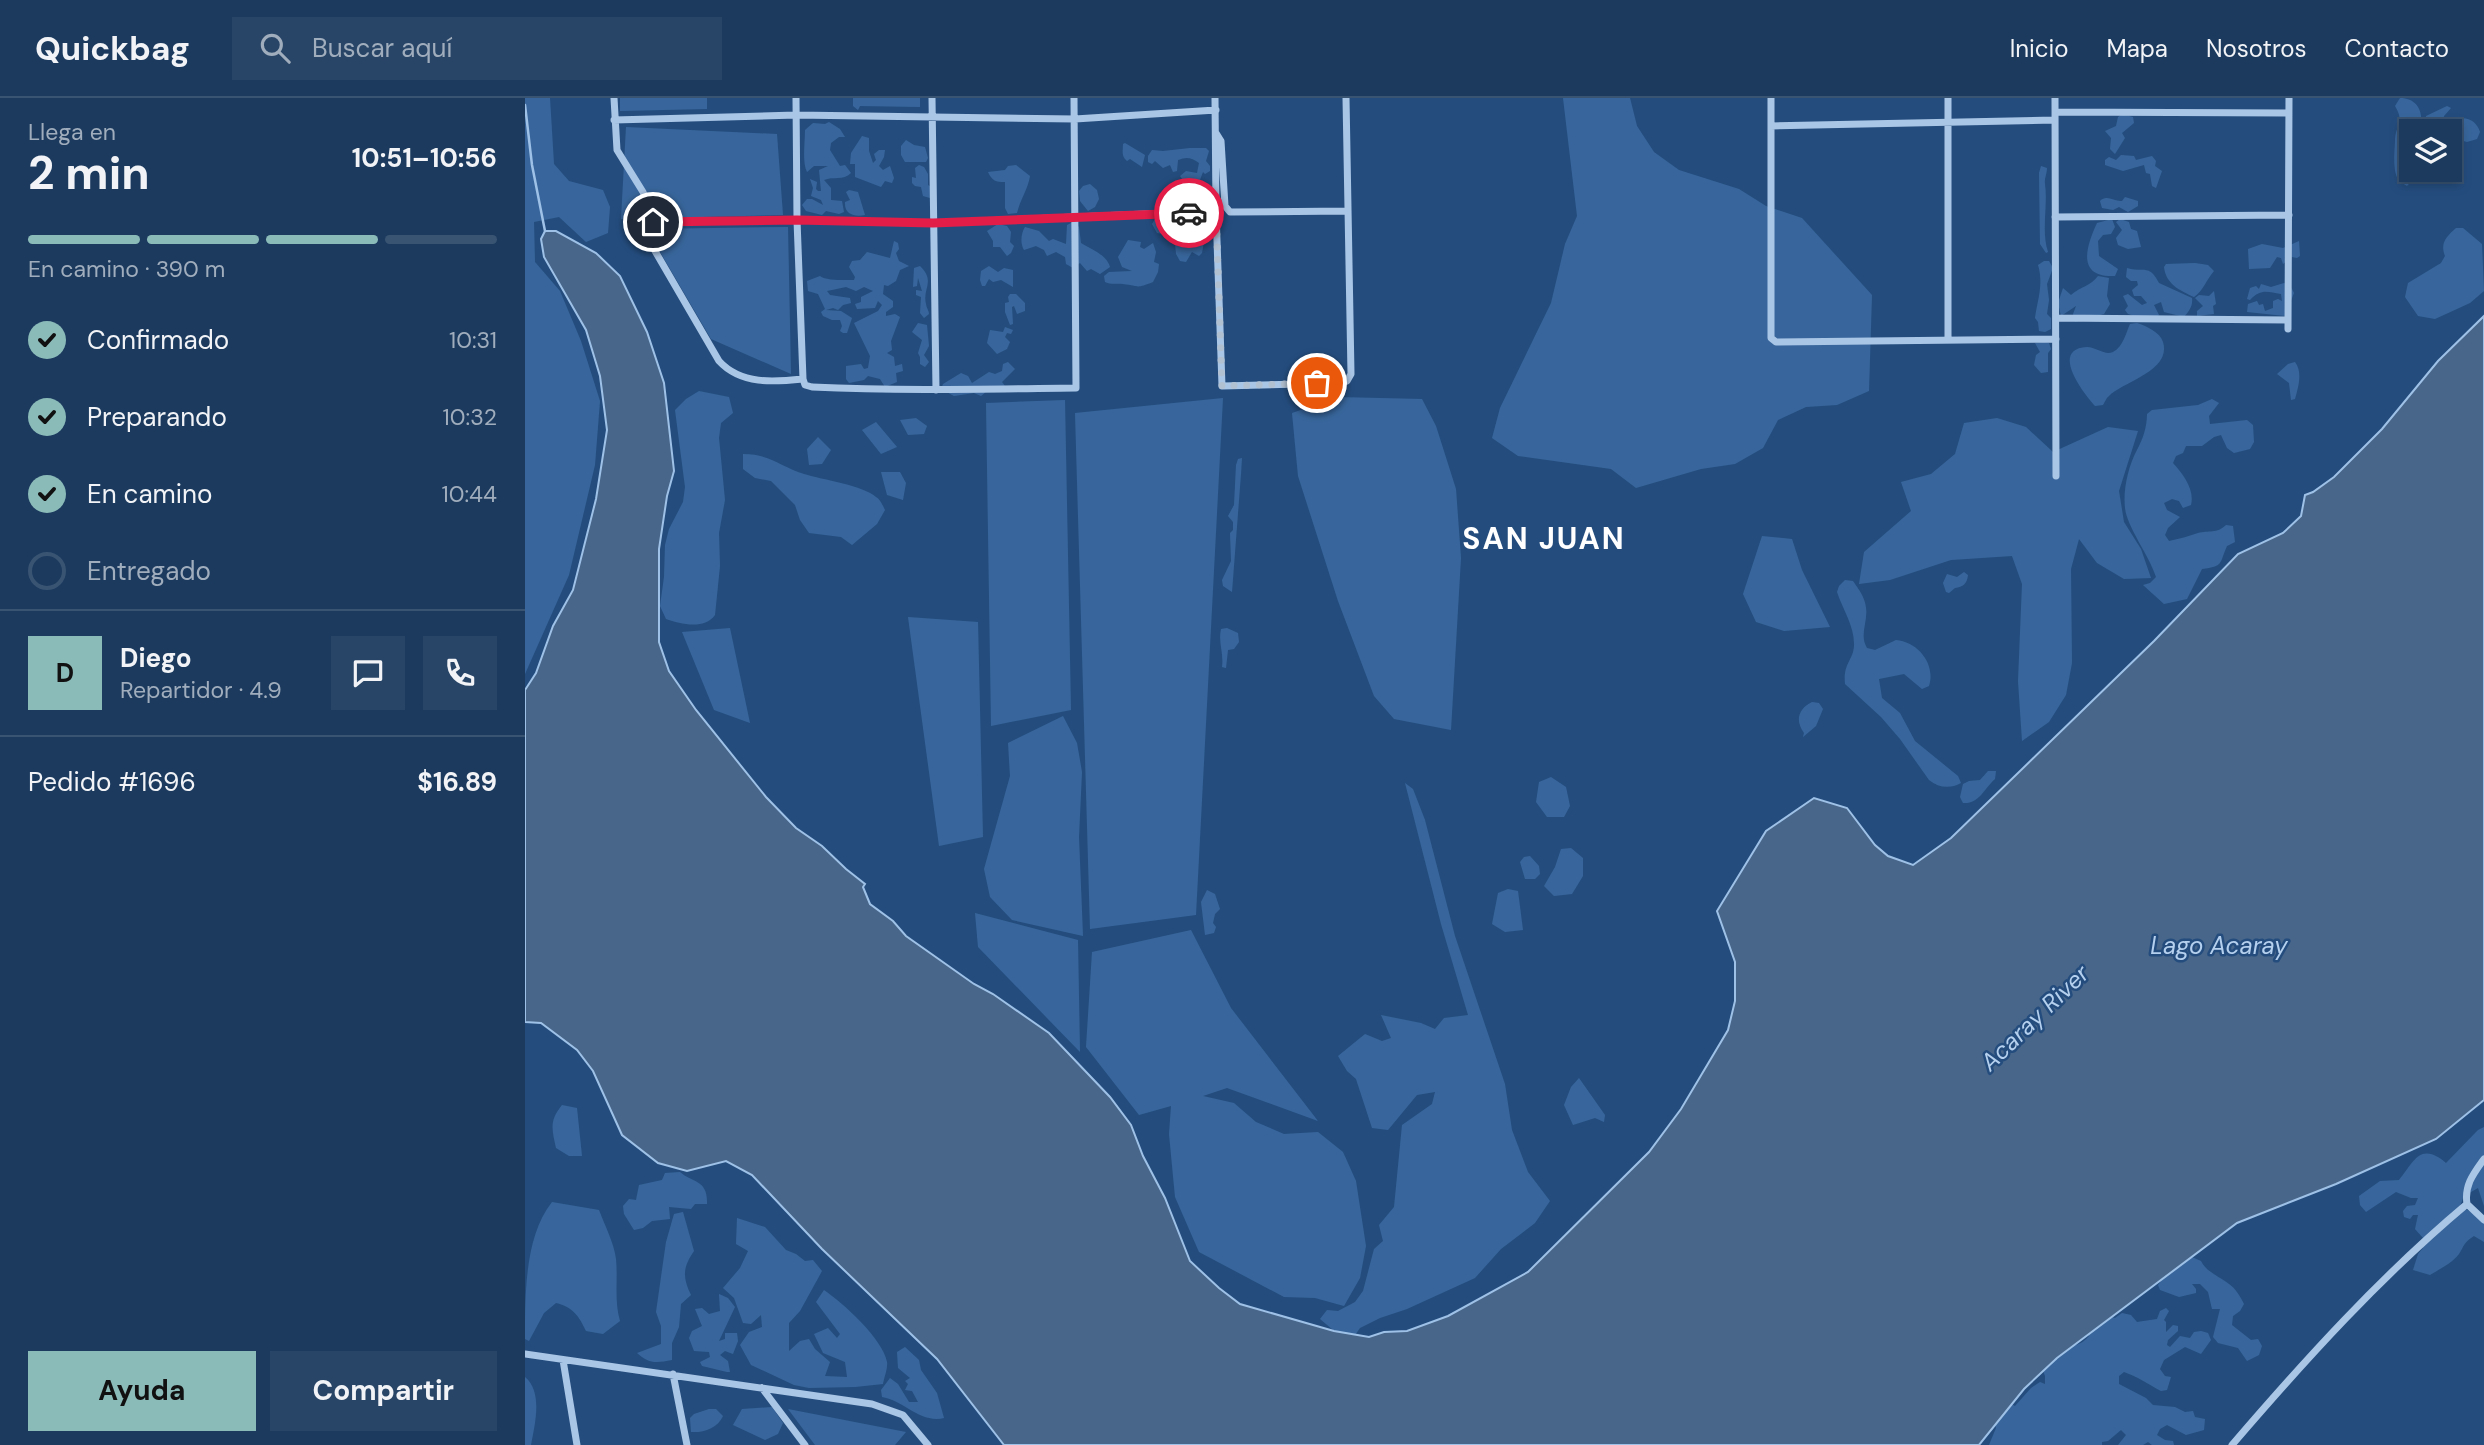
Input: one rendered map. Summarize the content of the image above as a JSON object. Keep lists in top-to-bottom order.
{
  "districts": ["SAN JUAN"],
  "water": ["Lago Acaray", "Acaray River"],
  "page": {
    "header": "Quickbag",
    "search": "Buscar aquí",
    "nav": [
      "Inicio",
      "Mapa",
      "Nosotros",
      "Contacto"
    ],
    "heading": ["2 min", "Llega en", "10:51–10:56"],
    "panel": [
      "Diego",
      "Repartidor · 4.9",
      "Pedido #1696",
      "$16.89"
    ],
    "bar": "En camino · 390 m",
    "list": [
      ["Confirmado", "10:31"],
      ["Preparando", "10:32"],
      ["En camino", "10:44"],
      "Entregado"
    ],
    "round": "D",
    "buttons": ["Ayuda", "Compartir"]
  }
}
